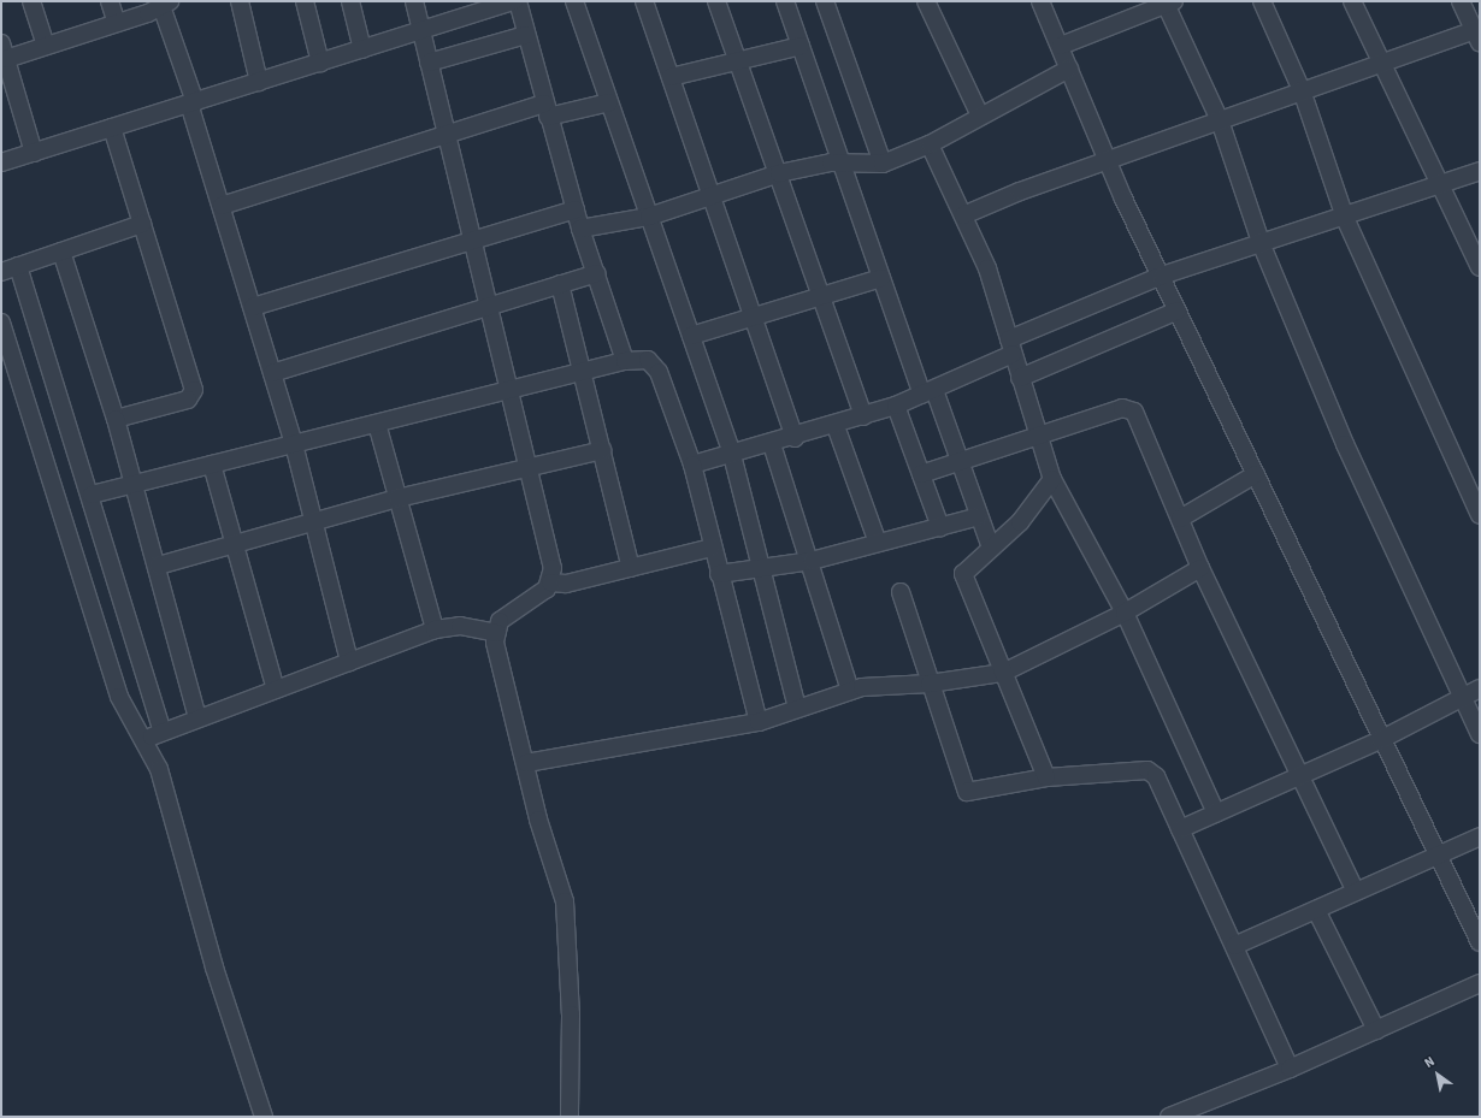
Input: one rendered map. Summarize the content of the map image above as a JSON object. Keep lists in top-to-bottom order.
{
  "north": "top left"
}
